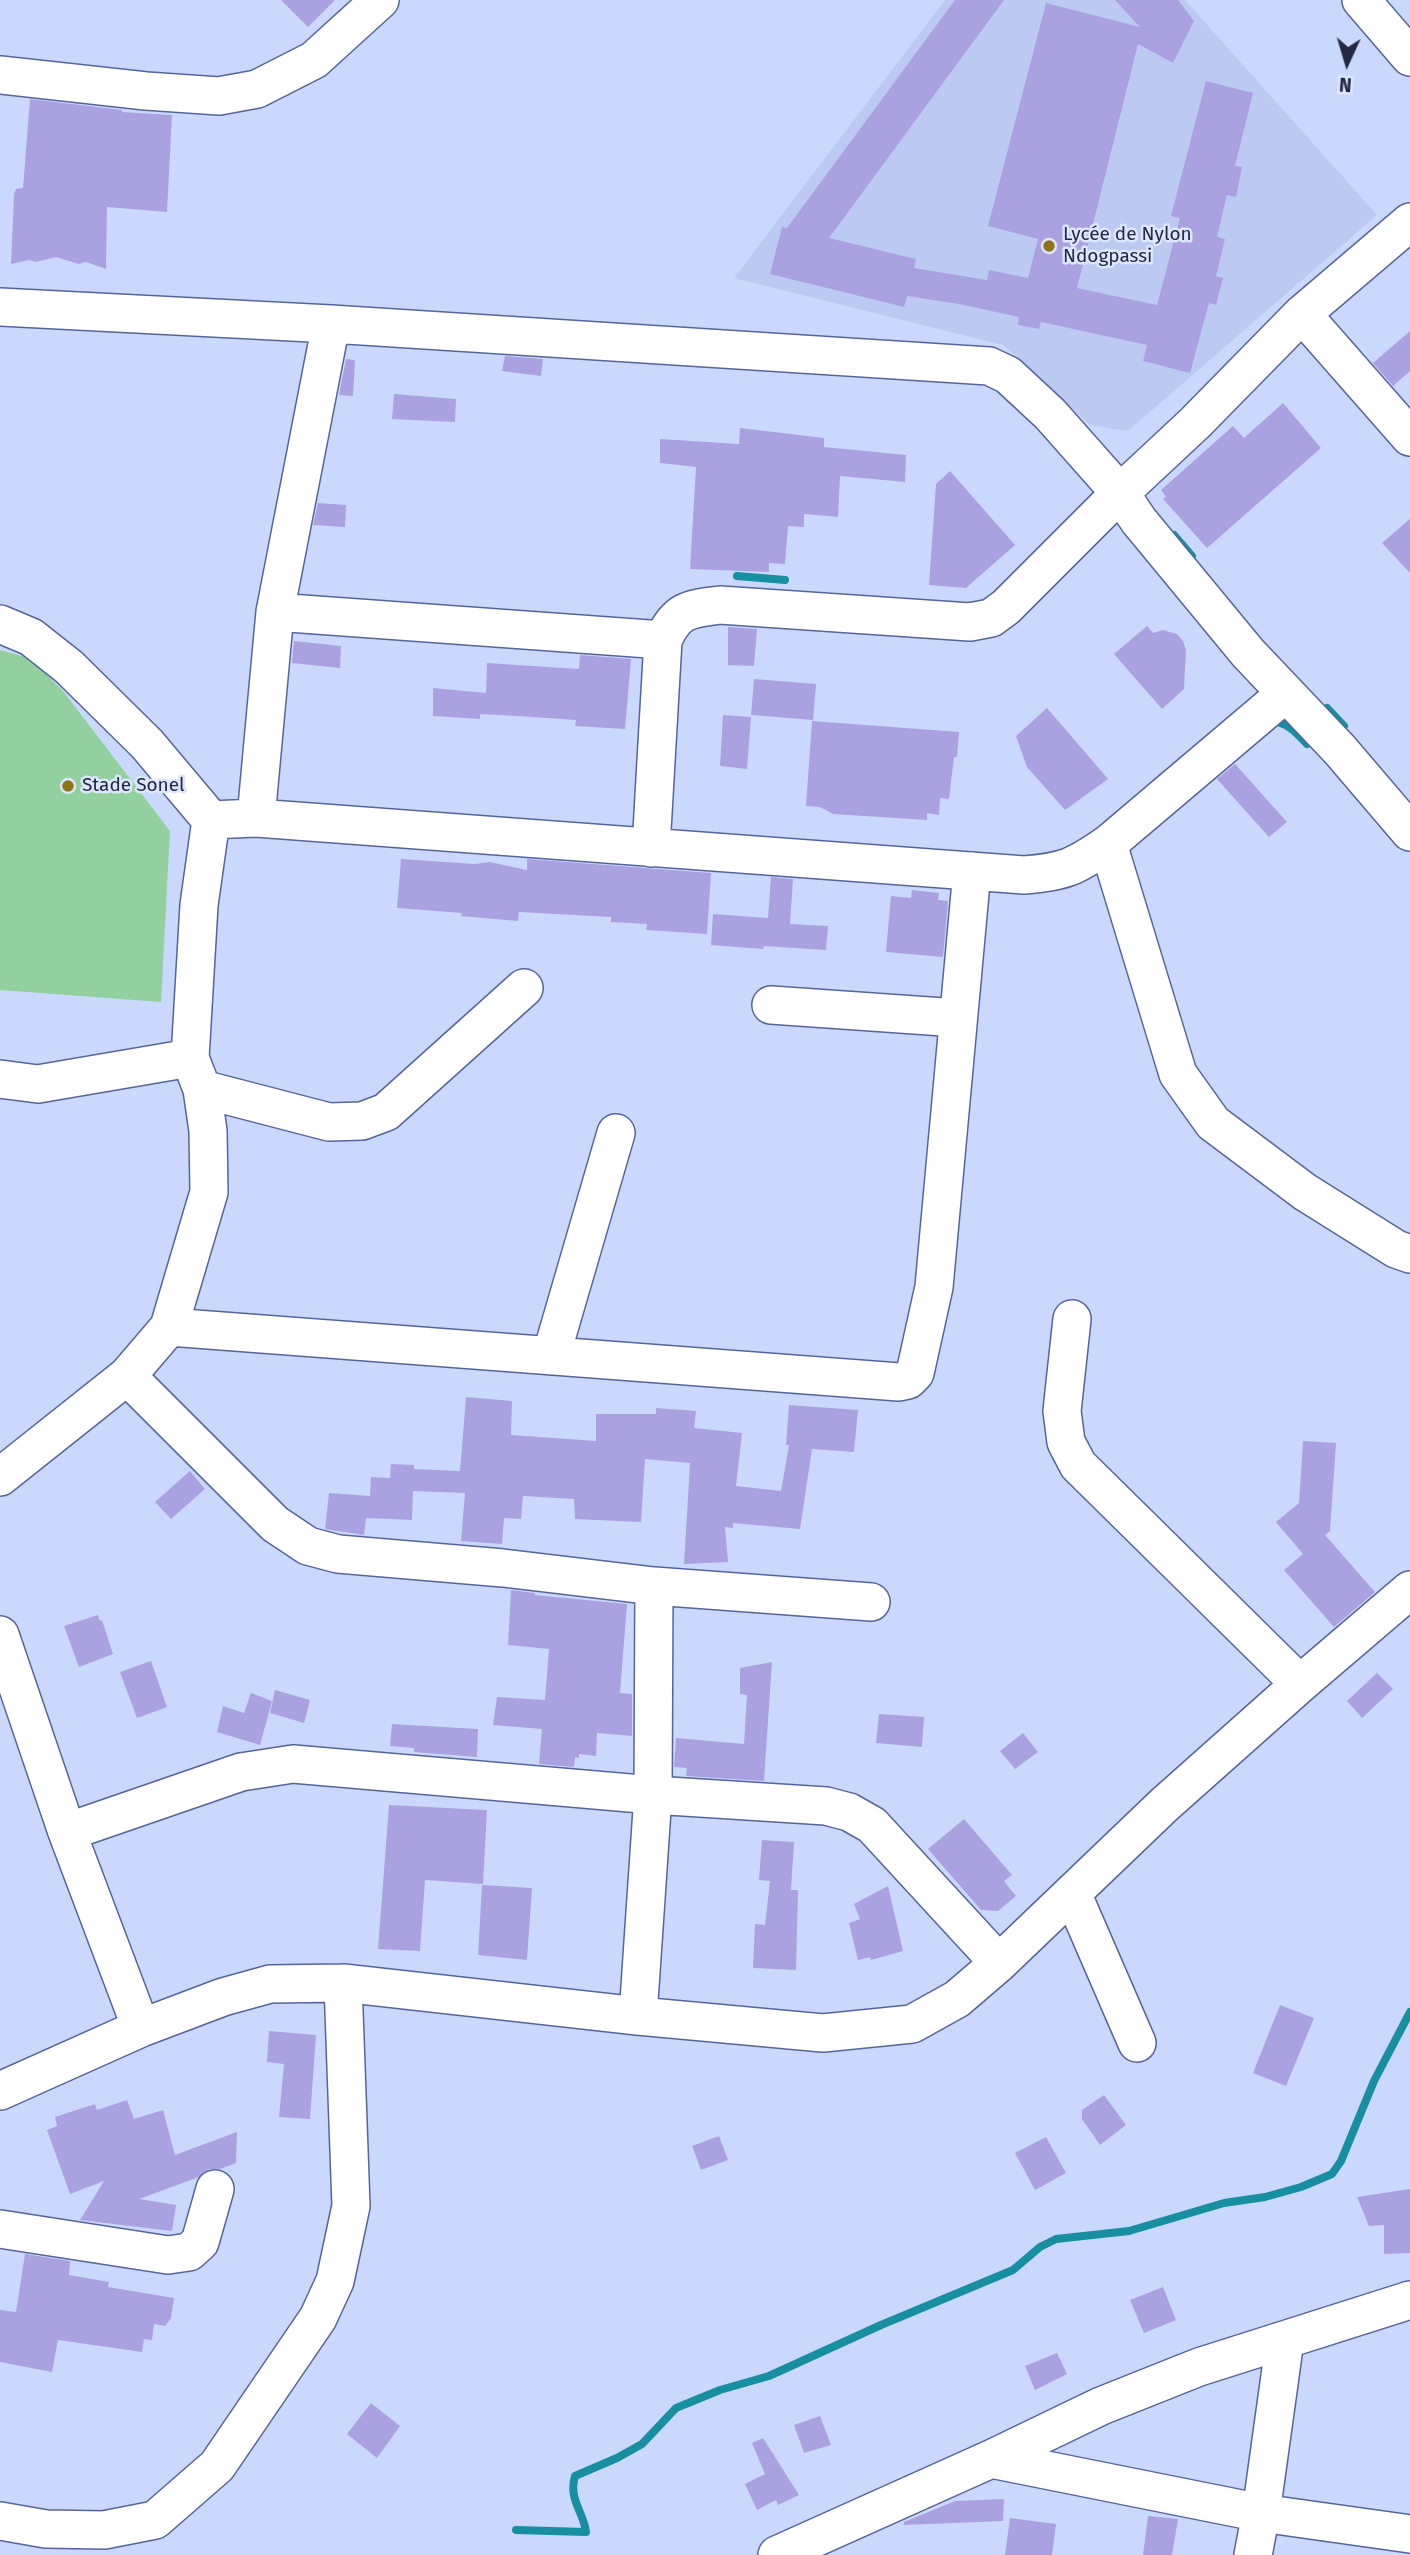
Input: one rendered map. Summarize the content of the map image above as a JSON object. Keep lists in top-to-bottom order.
{
  "places": ["Lycée de Nylon Ndogpassi", "Stade Sonel"],
  "north": "bottom"
}
